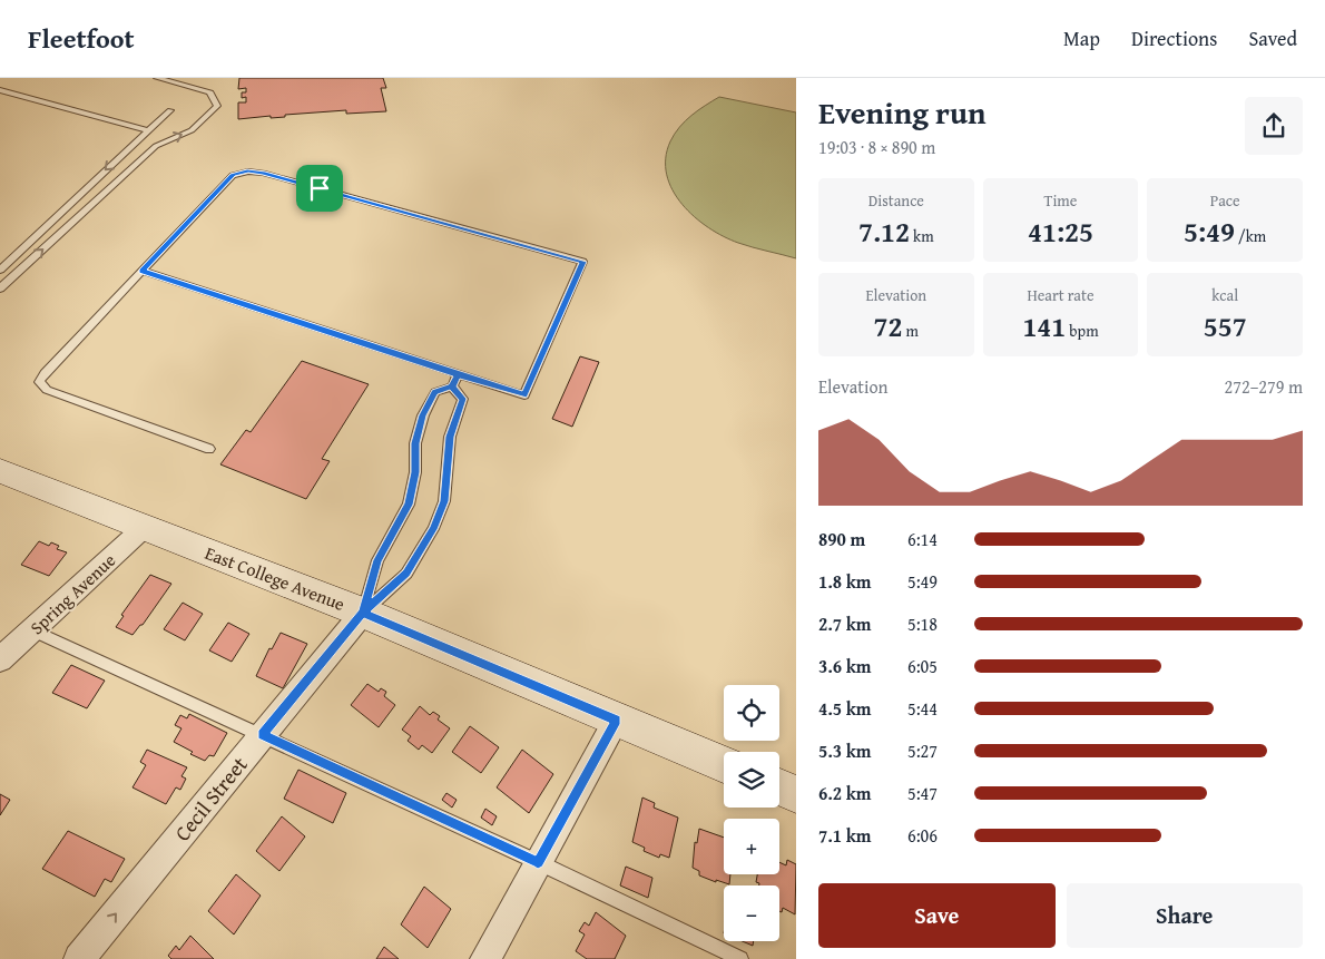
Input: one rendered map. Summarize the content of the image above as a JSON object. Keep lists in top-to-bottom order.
{
  "streets": {
    "main road": ["East College Avenue"],
    "street": ["Spring Avenue", "Cecil Street"]
  },
  "crossings": [
    ["East College Avenue", "Spring Avenue"],
    ["East College Avenue", "Cecil Street"]
  ],
  "one_way": ["Cecil Street"],
  "page": {
    "header": "Fleetfoot",
    "nav": ["Map", "Directions", "Saved"],
    "heading": ["Evening run", "19:03 · 8 × 890 m"],
    "stats": [
      ["Distance", "7.12 km"],
      ["Time", "41:25"],
      ["Pace", "5:49 /km"],
      ["Elevation", "72 m"],
      ["Heart rate", "141 bpm"],
      ["kcal", "557"]
    ],
    "chart": ["Elevation", "272–279 m"],
    "list": [
      {
        "name": "890 m",
        "note": "6:14"
      },
      {
        "name": "1.8 km",
        "note": "5:49"
      },
      {
        "name": "2.7 km",
        "note": "5:18"
      },
      {
        "name": "3.6 km",
        "note": "6:05"
      },
      {
        "name": "4.5 km",
        "note": "5:44"
      },
      {
        "name": "5.3 km",
        "note": "5:27"
      },
      {
        "name": "6.2 km",
        "note": "5:47"
      },
      {
        "name": "7.1 km",
        "note": "6:06"
      }
    ],
    "map_buttons": ["+", "−"],
    "buttons": ["Save", "Share"]
  }
}
